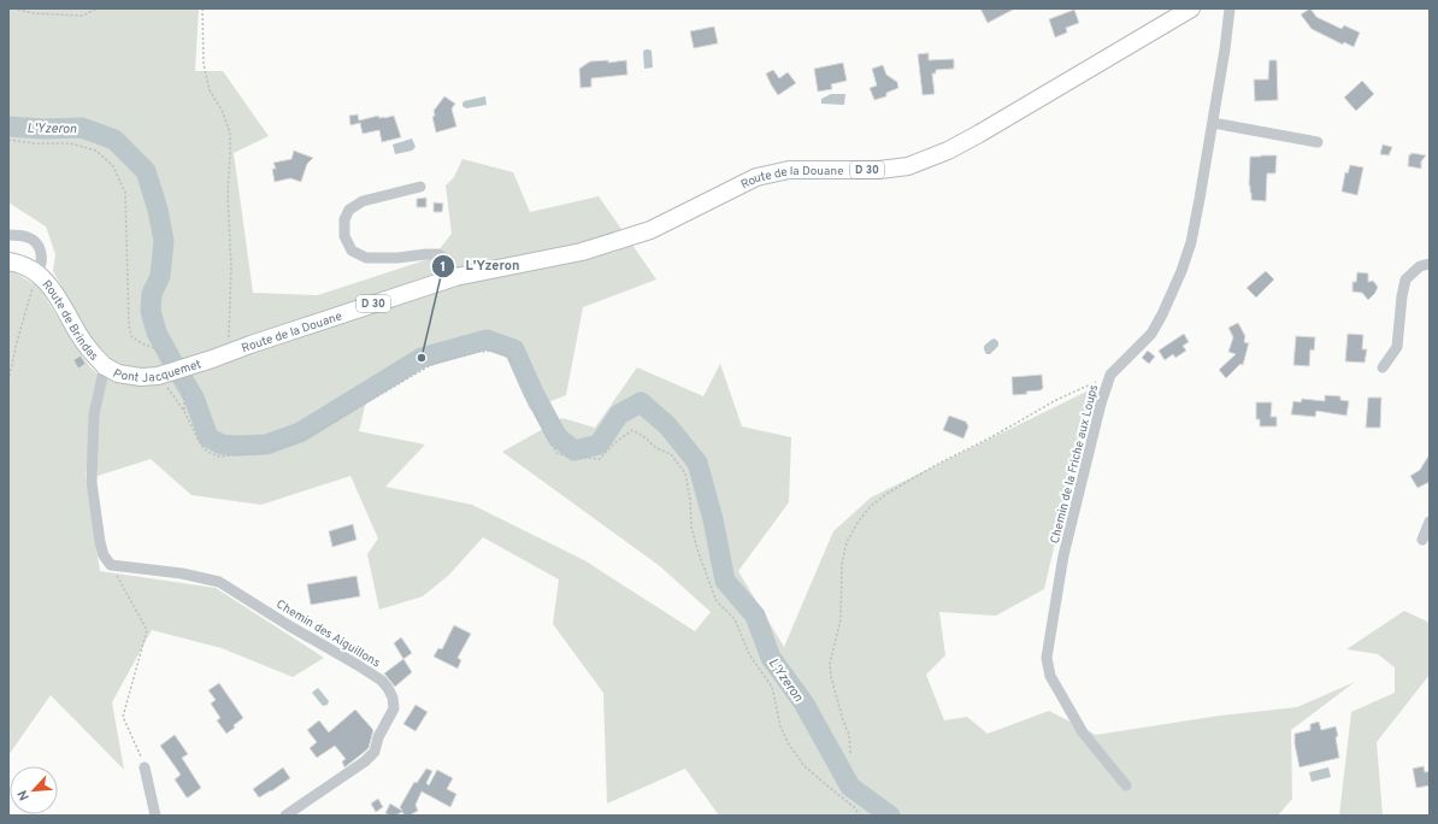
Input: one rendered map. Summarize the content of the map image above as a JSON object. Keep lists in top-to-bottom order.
{
  "streets": {
    "main road": [
      "D 30",
      "Route de la Douane",
      "Route de Brindas",
      "Pont Jacquemet"
    ],
    "street": ["Chemin de la Friche aux Loups", "Chemin des Aiguillons"]
  },
  "crossings": [
    ["Route de la Douane", "Pont Jacquemet"],
    ["Route de Brindas", "Pont Jacquemet"]
  ],
  "water": ["L'Yzeron"],
  "places": ["L'Yzeron"],
  "north": "bottom left"
}
